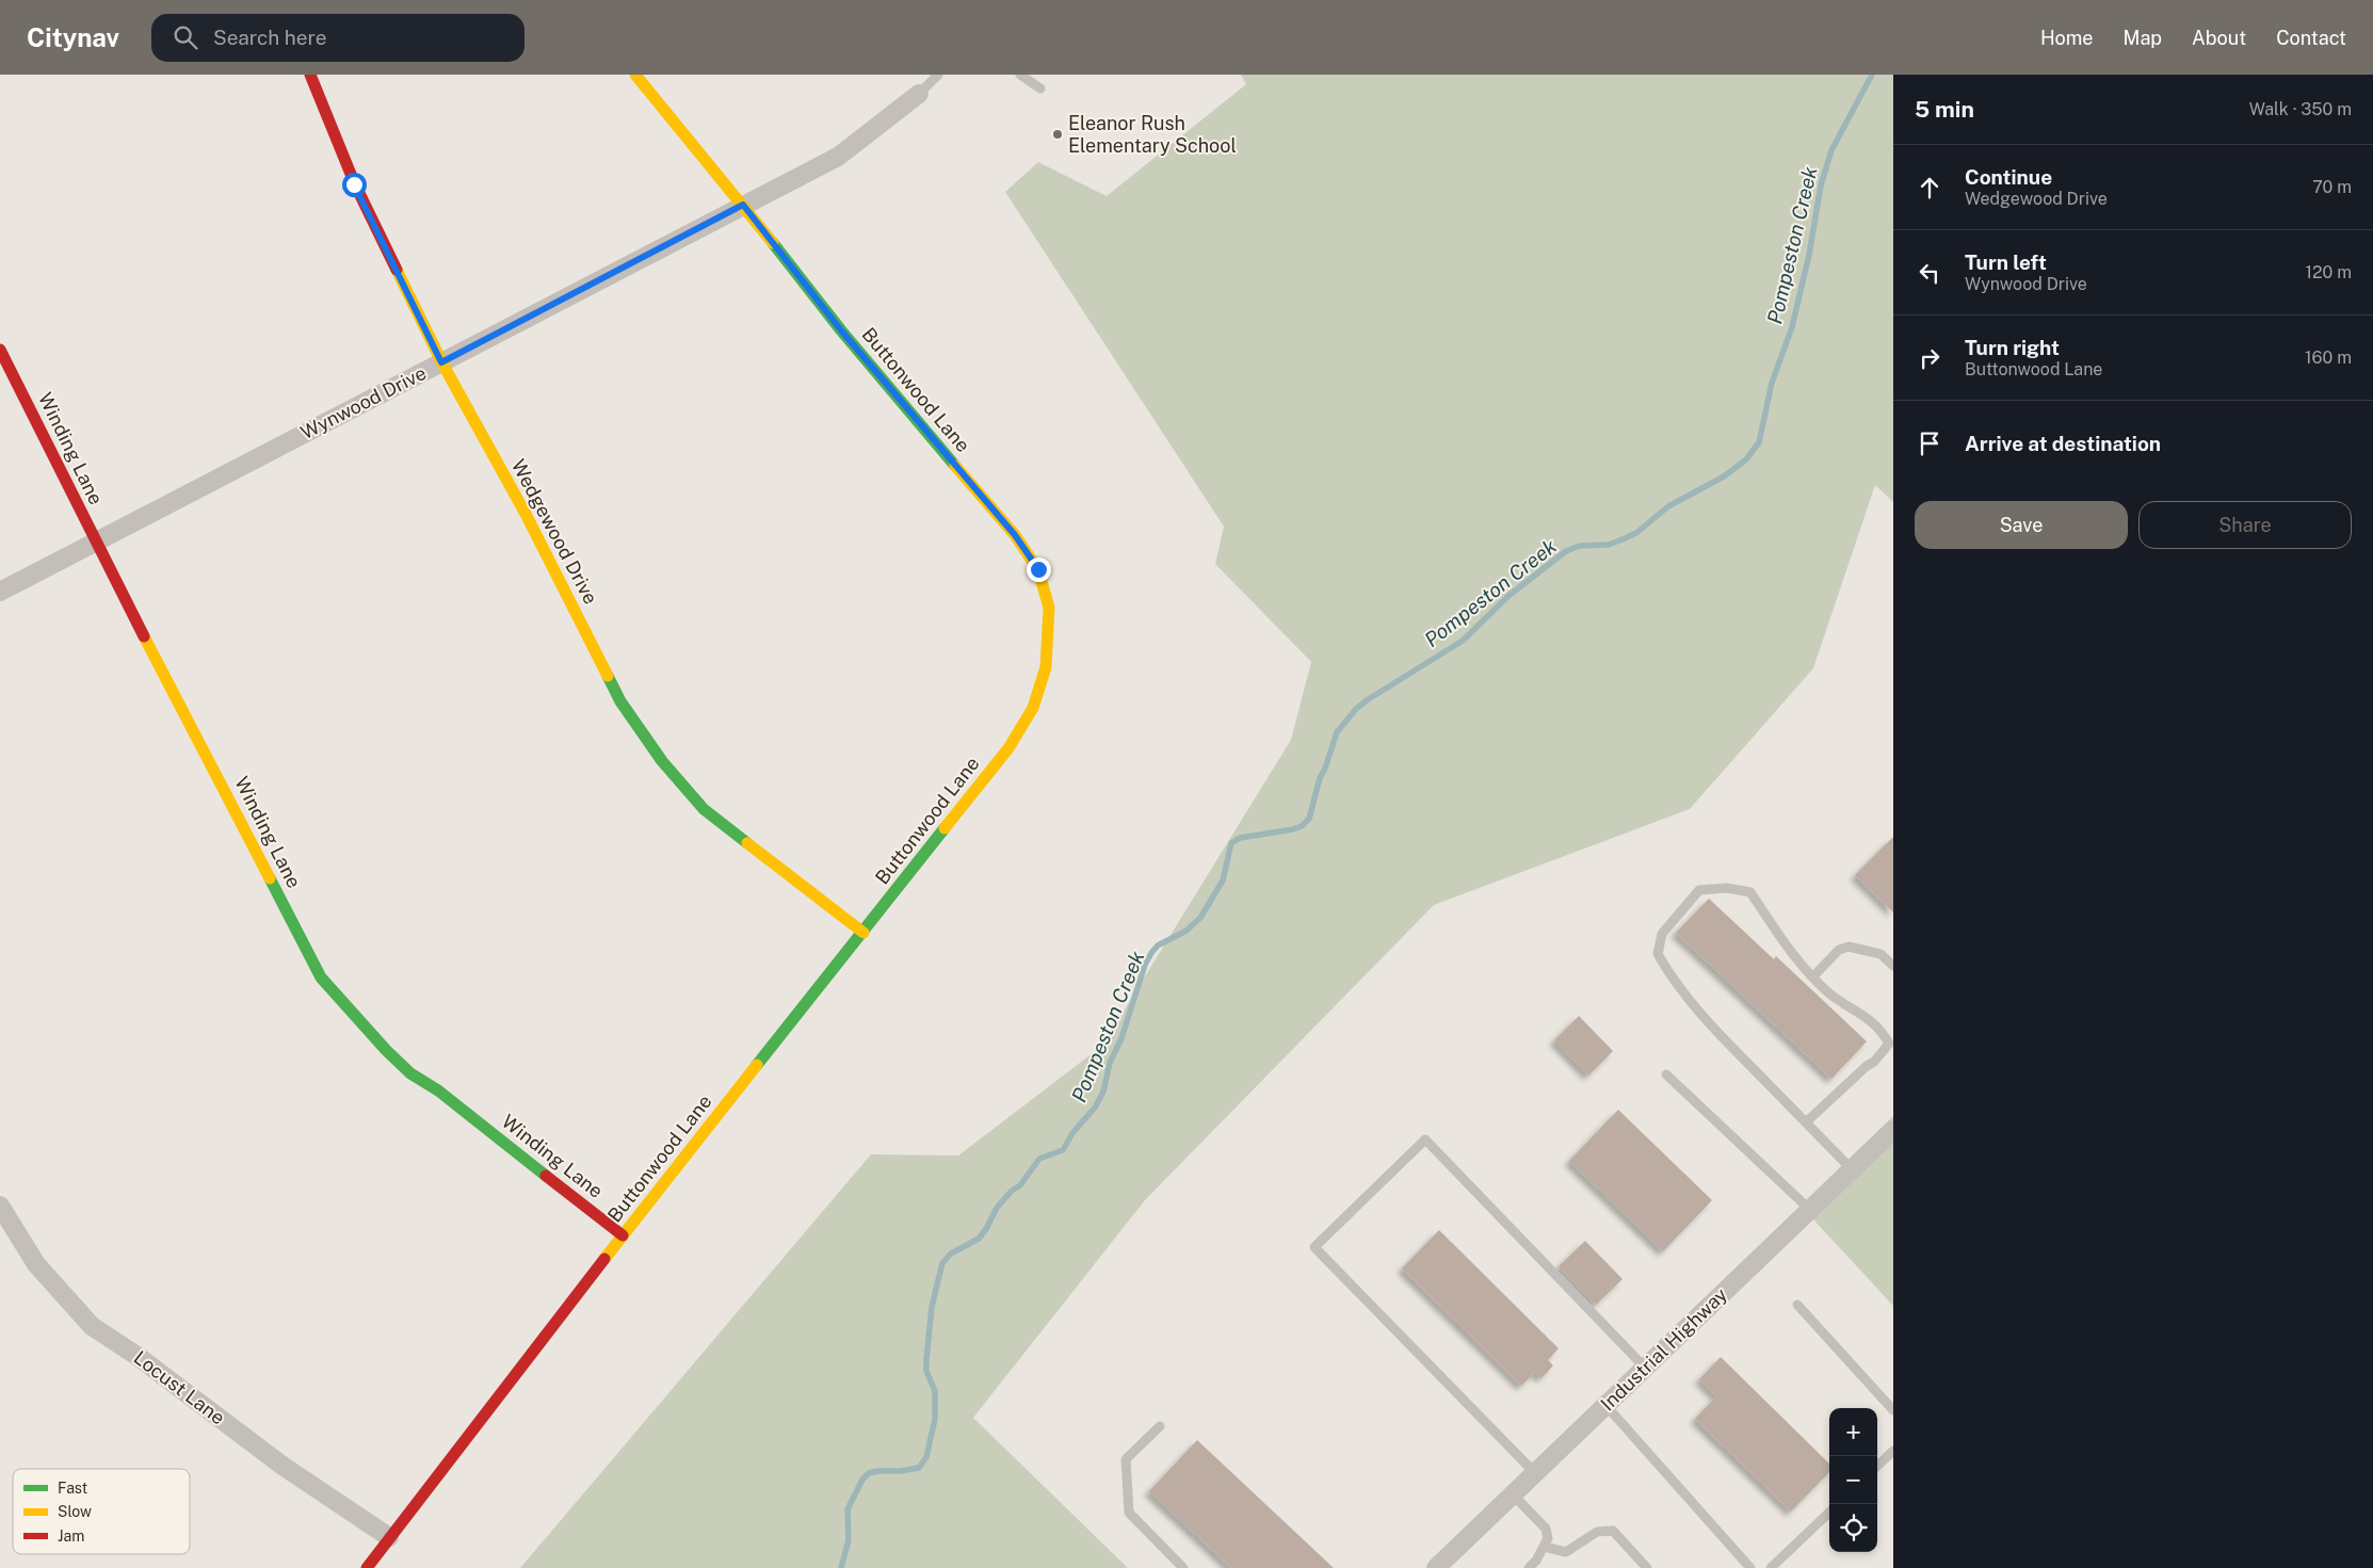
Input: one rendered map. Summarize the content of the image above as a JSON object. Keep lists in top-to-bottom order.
{
  "streets": {
    "street": [
      "Buttonwood Lane",
      "Wynwood Drive",
      "Winding Lane",
      "Wedgewood Drive",
      "Industrial Highway",
      "Locust Lane"
    ]
  },
  "crossings": [
    ["Buttonwood Lane", "Wynwood Drive"],
    ["Buttonwood Lane", "Winding Lane"],
    ["Buttonwood Lane", "Wedgewood Drive"],
    ["Buttonwood Lane", "Locust Lane"],
    ["Wynwood Drive", "Winding Lane"],
    ["Wynwood Drive", "Wedgewood Drive"]
  ],
  "water": ["Pompeston Creek"],
  "places": ["Eleanor Rush Elementary School"],
  "legend": ["Fast", "Slow", "Jam"],
  "page": {
    "header": "Citynav",
    "search": "Search here",
    "nav": [
      "Home",
      "Map",
      "About",
      "Contact"
    ],
    "heading": ["5 min", "Walk · 350 m"],
    "list": [
      ["Continue", "Wedgewood Drive", "70 m"],
      ["Turn left", "Wynwood Drive", "120 m"],
      ["Turn right", "Buttonwood Lane", "160 m"],
      "Arrive at destination"
    ],
    "buttons": ["Save", "Share"],
    "map_buttons": ["+", "−"]
  }
}
